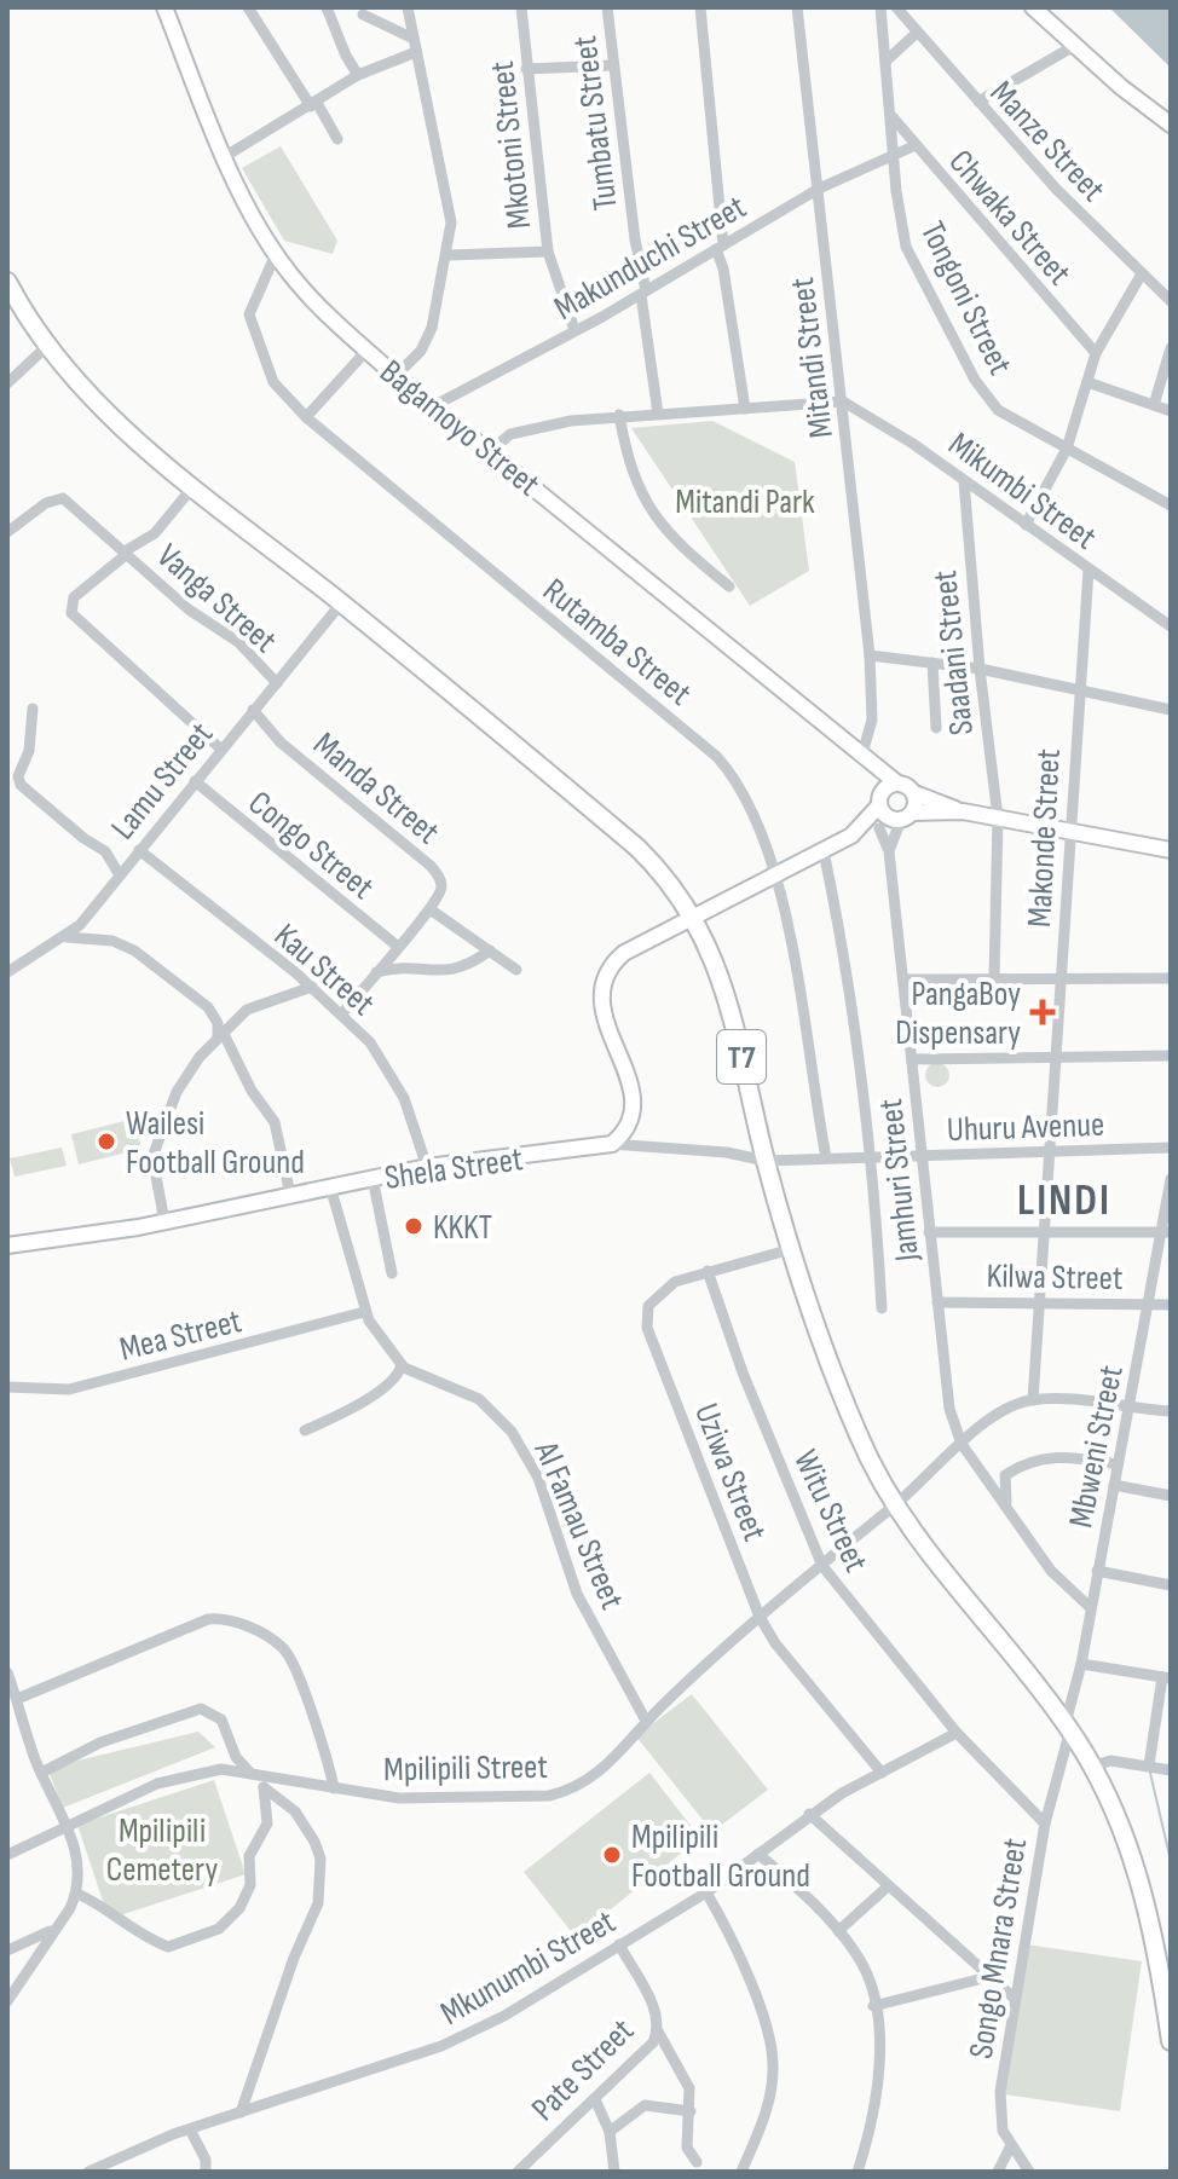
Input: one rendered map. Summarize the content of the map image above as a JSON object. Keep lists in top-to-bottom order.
{
  "streets": {
    "highway": ["T7"],
    "main road": ["Bagamoyo Street", "Shela Street"],
    "street": [
      "Tumbatu Street",
      "Manze Street",
      "Mkotoni Street",
      "Chwaka Street",
      "Makunduchi Street",
      "Tongoni Street",
      "Mitandi Street",
      "Mikumbi Street",
      "Vanga Street",
      "Rutamba Street",
      "Saadani Street",
      "Lamu Street",
      "Manda Street",
      "Makonde Street",
      "Congo Street",
      "Kau Street",
      "Uhuru Avenue",
      "Jamhuri Street",
      "Kilwa Street",
      "Mea Street",
      "Mbweni Street",
      "Uziwa Street",
      "Witu Street",
      "Al Famau Street",
      "Mpilipili Street",
      "Songo Mnara Street",
      "Mkunumbi Street",
      "Pate Street"
    ]
  },
  "crossings": [
    ["Tumbatu Street", "Makunduchi Street"],
    ["Mkotoni Street", "Makunduchi Street"],
    ["Chwaka Street", "Makunduchi Street"],
    ["Chwaka Street", "Tongoni Street"],
    ["Makunduchi Street", "Tongoni Street"],
    ["Makunduchi Street", "Mitandi Street"],
    ["Makunduchi Street", "Bagamoyo Street"],
    ["Mitandi Street", "Bagamoyo Street"],
    ["Mitandi Street", "Mikumbi Street"],
    ["Bagamoyo Street", "Rutamba Street"],
    ["Mikumbi Street", "Saadani Street"],
    ["Mikumbi Street", "Makonde Street"],
    ["Vanga Street", "Lamu Street"],
    ["Vanga Street", "T7"],
    ["Rutamba Street", "Uhuru Avenue"],
    ["Lamu Street", "Manda Street"],
    ["Lamu Street", "Congo Street"],
    ["Lamu Street", "Kau Street"],
    ["Lamu Street", "T7"],
    ["Makonde Street", "Uhuru Avenue"],
    ["Makonde Street", "Kilwa Street"],
    ["Makonde Street", "Mpilipili Street"],
    ["Kau Street", "Shela Street"],
    ["T7", "Uhuru Avenue"],
    ["T7", "Mbweni Street"],
    ["T7", "Uziwa Street"],
    ["T7", "Mpilipili Street"],
    ["T7", "Songo Mnara Street"],
    ["Uhuru Avenue", "Shela Street"],
    ["Uhuru Avenue", "Jamhuri Street"],
    ["Jamhuri Street", "Kilwa Street"],
    ["Jamhuri Street", "Mpilipili Street"],
    ["Kilwa Street", "Mbweni Street"],
    ["Mbweni Street", "Songo Mnara Street"],
    ["Uziwa Street", "Witu Street"],
    ["Uziwa Street", "Mpilipili Street"],
    ["Uziwa Street", "Mkunumbi Street"],
    ["Witu Street", "Mpilipili Street"],
    ["Witu Street", "Songo Mnara Street"],
    ["Witu Street", "Mkunumbi Street"],
    ["Al Famau Street", "Mpilipili Street"],
    ["Mkunumbi Street", "Pate Street"]
  ],
  "districts": ["LINDI"],
  "parks": ["Mitandi Park", "Mpilipili Cemetery"],
  "places": {
    "health": ["PangaBoy Dispensary"],
    "other": ["Wailesi Football Ground", "KKKT", "Mpilipili Football Ground"]
  }
}
